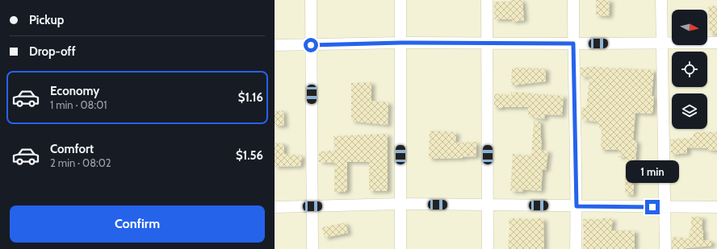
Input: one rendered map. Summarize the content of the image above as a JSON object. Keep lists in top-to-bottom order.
{
  "north": "right",
  "page": {
    "banner": ["Pickup", "Drop-off"],
    "list": [
      {
        "name": "Economy",
        "note": "1 min · 08:01",
        "value": "$1.16"
      },
      {
        "name": "Comfort",
        "note": "2 min · 08:02",
        "value": "$1.56"
      }
    ],
    "bubble": "1 min",
    "buttons": "Confirm"
  }
}
